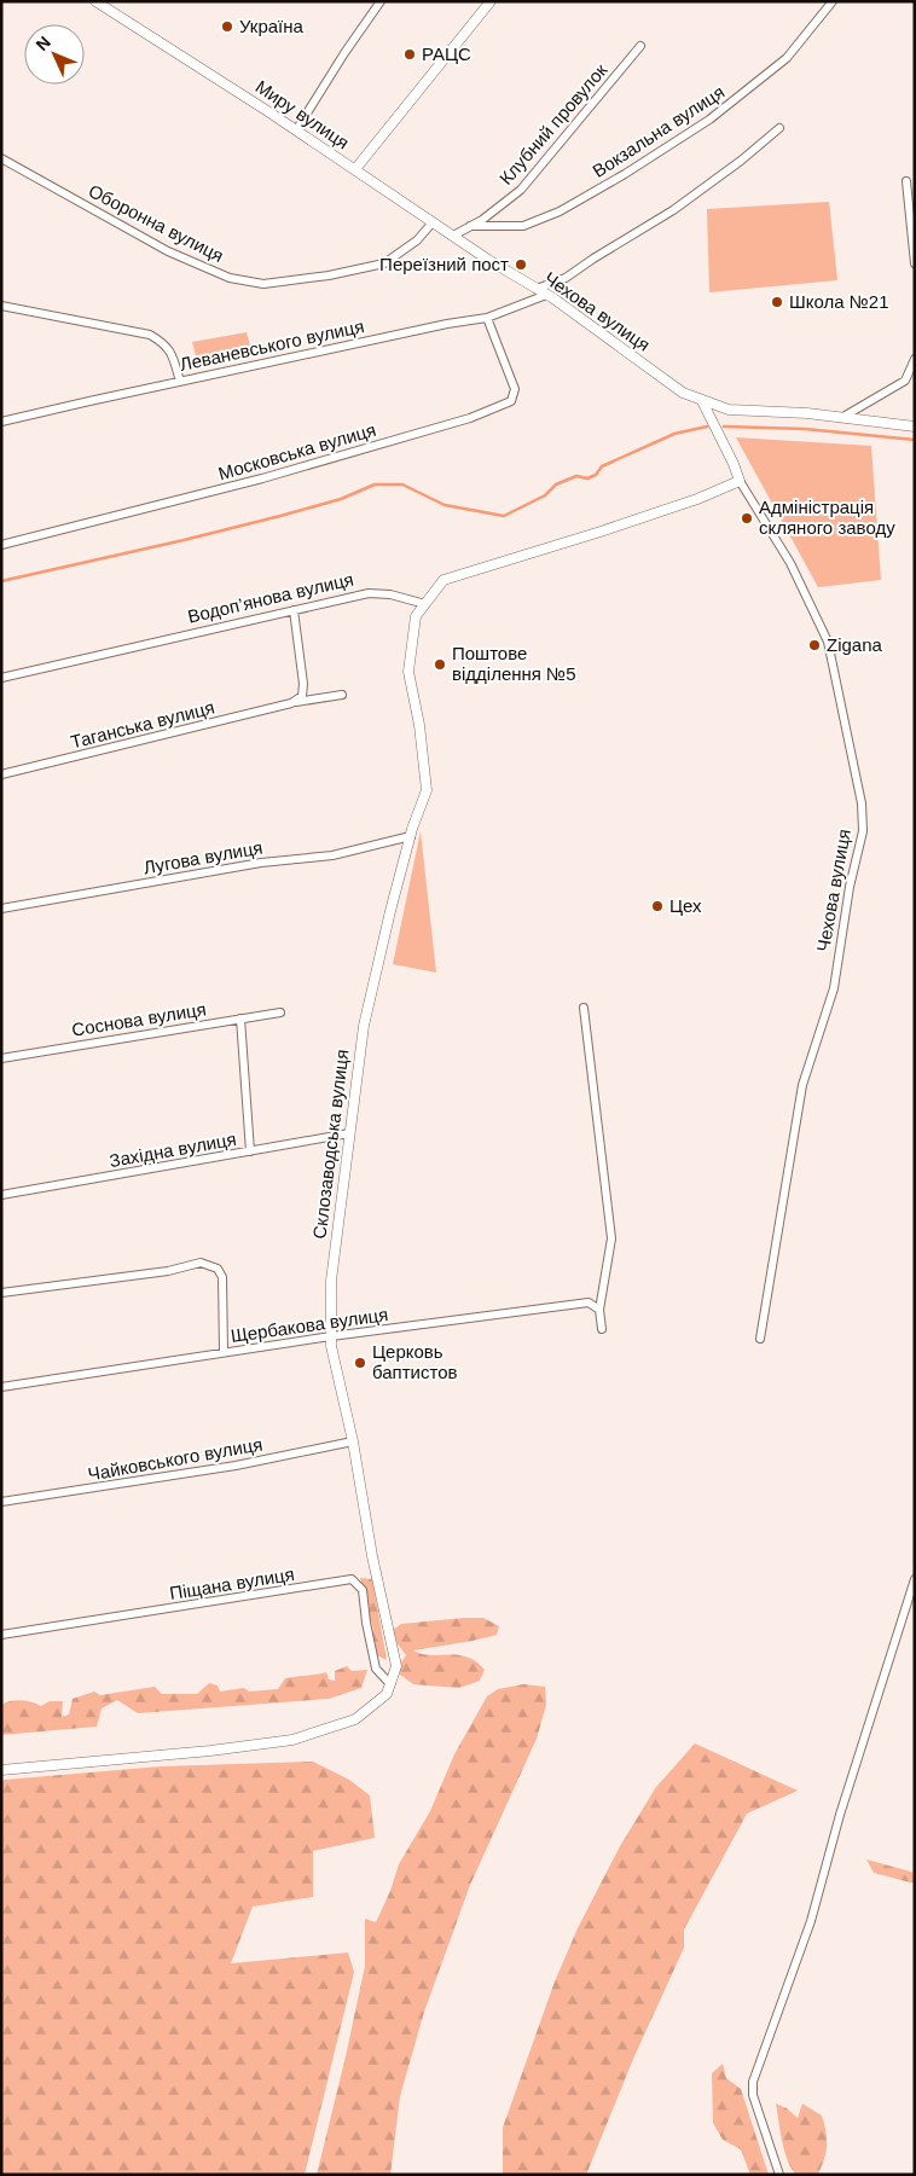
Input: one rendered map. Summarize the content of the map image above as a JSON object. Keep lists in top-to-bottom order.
{
  "streets": {
    "street": [
      "Миру вулиця",
      "Клубний провулок",
      "Вокзальна вулиця",
      "Оборонна вулиця",
      "Чехова вулиця",
      "Леваневського вулиця",
      "Московська вулиця",
      "Водоп’янова вулиця",
      "Таганська вулиця",
      "Лугова вулиця",
      "Соснова вулиця",
      "Склозаводська вулиця",
      "Західна вулиця",
      "Щербакова вулиця",
      "Чайковського вулиця",
      "Піщана вулиця"
    ]
  },
  "crossings": [
    ["Миру вулиця", "Клубний провулок"],
    ["Миру вулиця", "Оборонна вулиця"],
    ["Миру вулиця", "Чехова вулиця"],
    ["Клубний провулок", "Вокзальна вулиця"],
    ["Чехова вулиця", "Леваневського вулиця"],
    ["Леваневського вулиця", "Московська вулиця"],
    ["Водоп’янова вулиця", "Склозаводська вулиця"],
    ["Лугова вулиця", "Склозаводська вулиця"],
    ["Склозаводська вулиця", "Західна вулиця"],
    ["Склозаводська вулиця", "Щербакова вулиця"],
    ["Склозаводська вулиця", "Чайковського вулиця"],
    ["Склозаводська вулиця", "Піщана вулиця"]
  ],
  "places": [
    "Україна",
    "РАЦС",
    "Переїзний пост",
    "Школа №21",
    "Адміністрація скляного заводу",
    "Zigana",
    "Поштове відділення №5",
    "Цех",
    "Церковь баптистов"
  ],
  "north": "top left"
}
